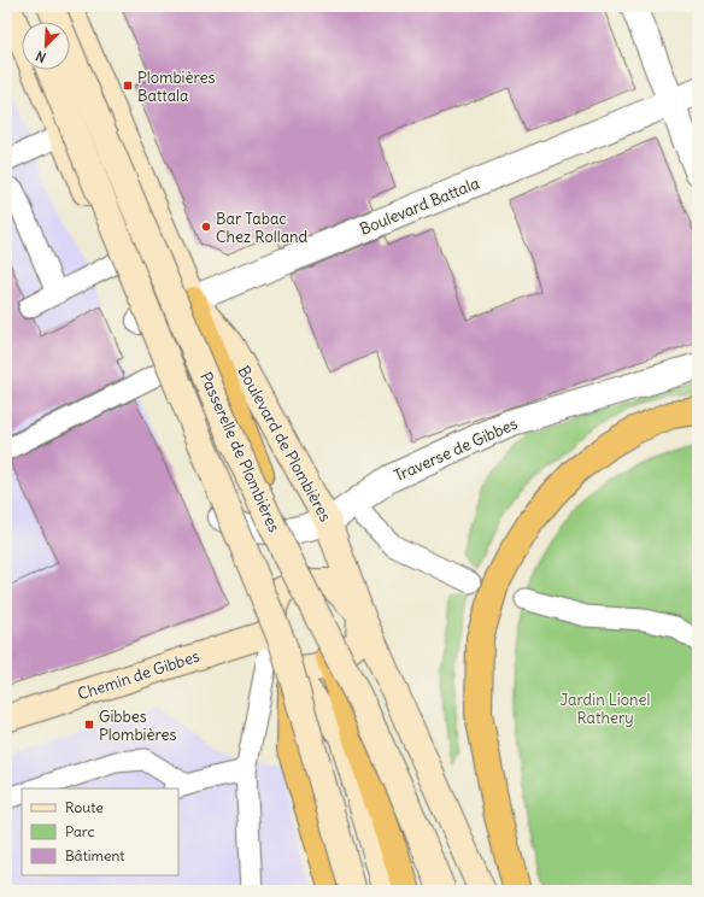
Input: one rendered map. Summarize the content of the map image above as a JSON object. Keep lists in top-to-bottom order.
{
  "streets": {
    "street": [
      "Boulevard Battala",
      "Boulevard de Plombières",
      "Traverse de Gibbes",
      "Passerelle de Plombières",
      "Chemin de Gibbes"
    ]
  },
  "crossings": [
    ["Boulevard Battala", "Boulevard de Plombières"],
    ["Boulevard de Plombières", "Traverse de Gibbes"]
  ],
  "parks": ["Jardin Lionel Rathery"],
  "places": {
    "transit": ["Plombières Battala", "Gibbes Plombières"],
    "other": ["Bar Tabac Chez Rolland"]
  },
  "legend": ["Route", "Parc", "Bâtiment"],
  "north": "bottom left"
}
